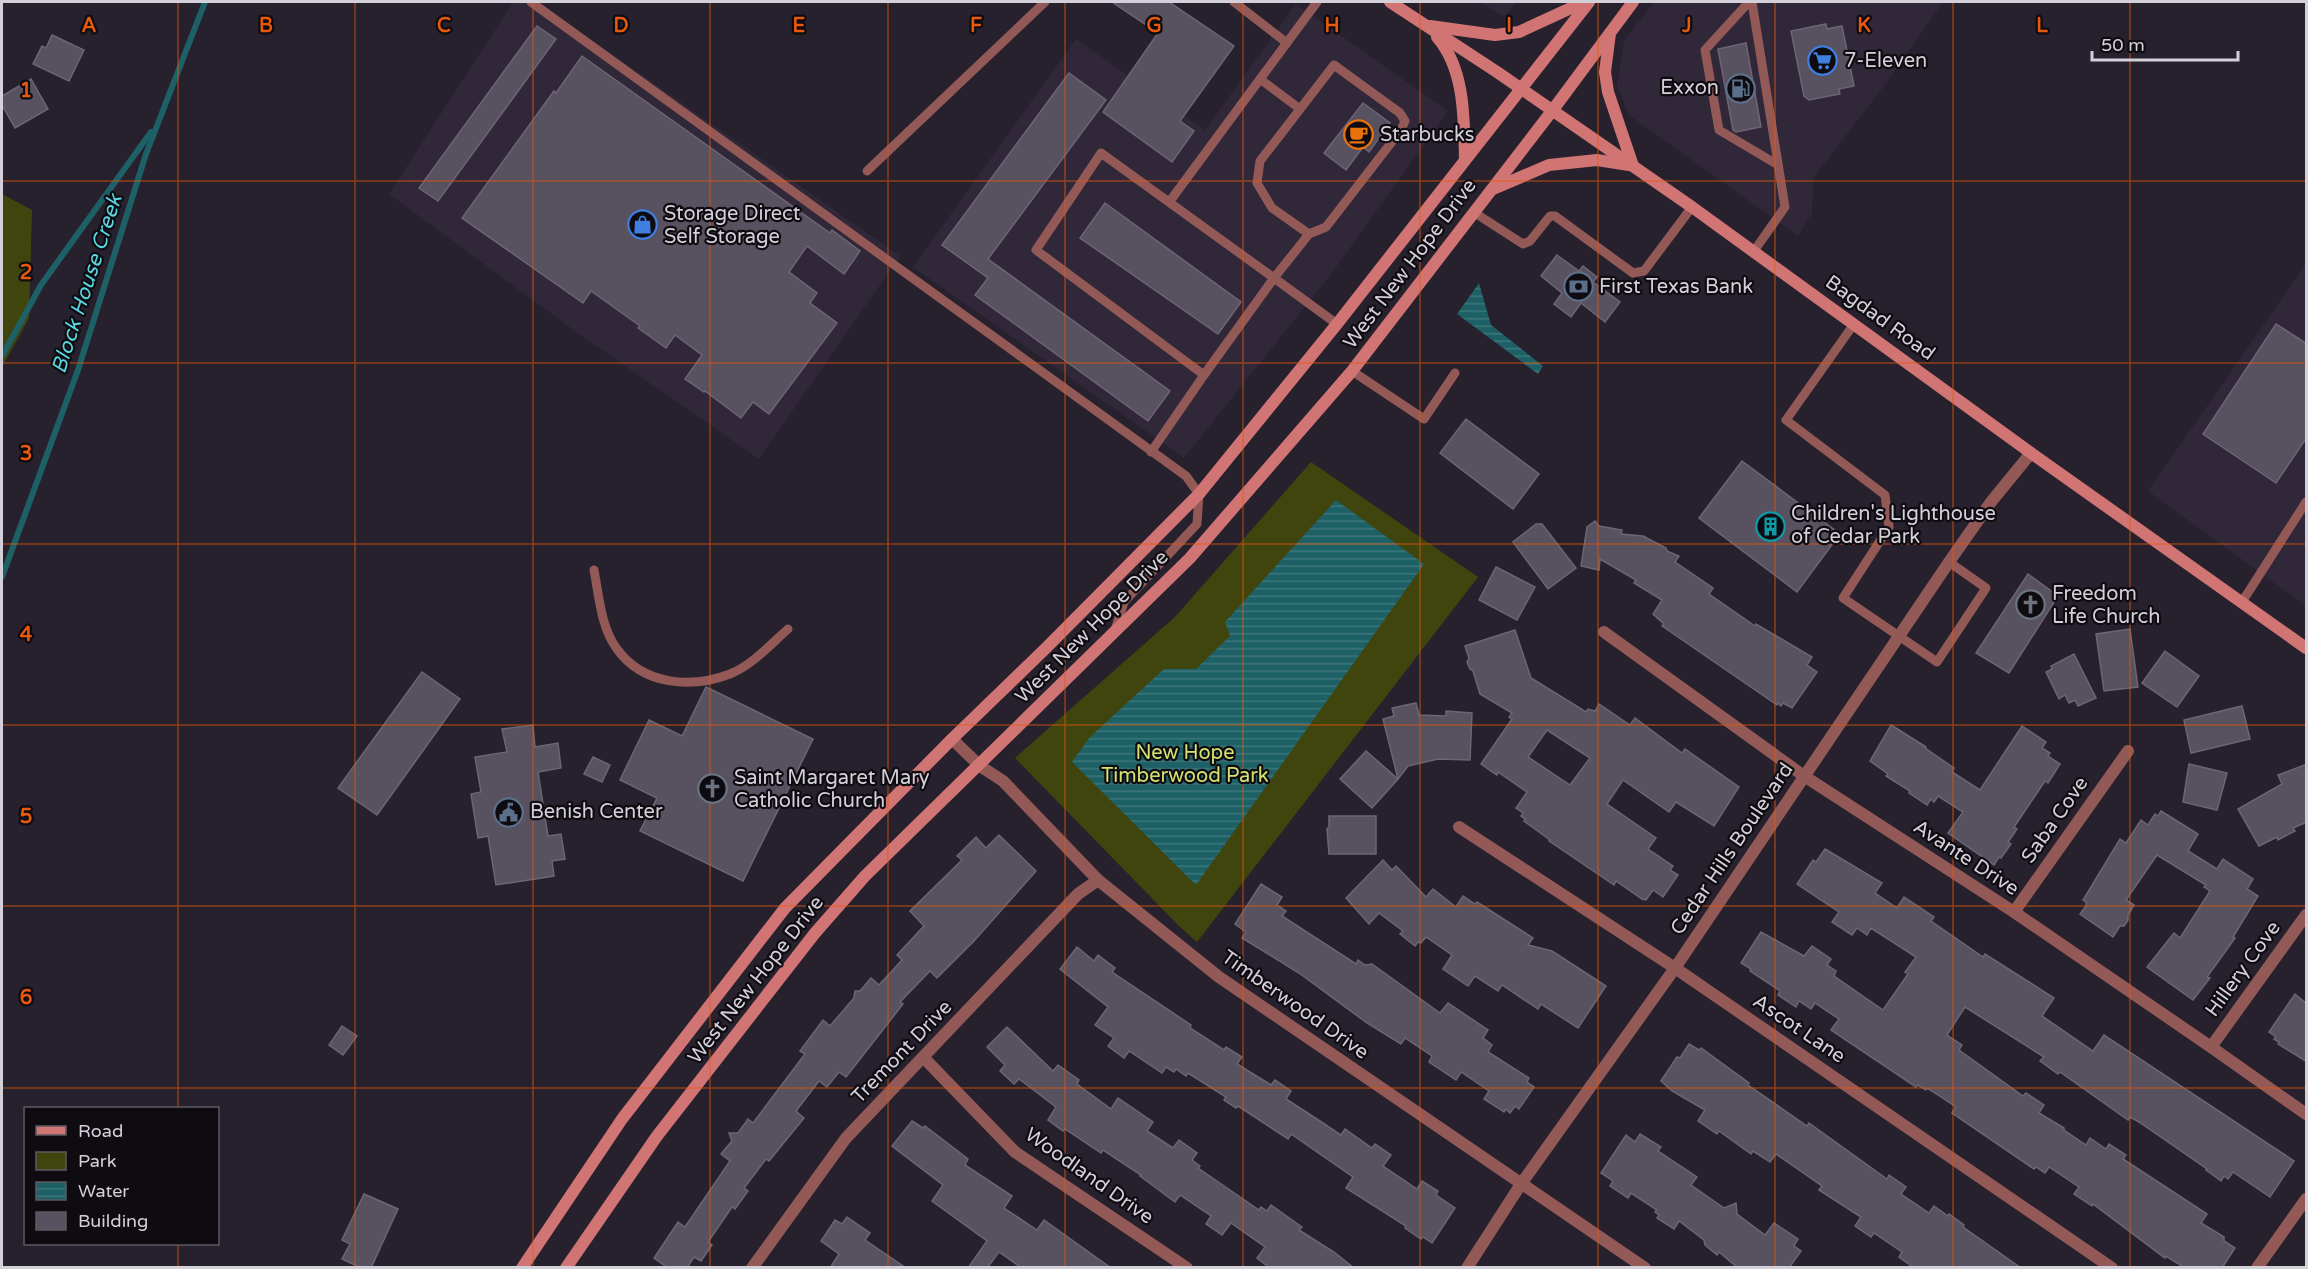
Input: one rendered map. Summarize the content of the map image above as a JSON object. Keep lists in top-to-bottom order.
{
  "streets": {
    "main road": ["West New Hope Drive", "Bagdad Road"],
    "street": [
      "Saba Cove",
      "Cedar Hills Boulevard",
      "Avante Drive",
      "Hillery Cove",
      "Timberwood Drive",
      "Ascot Lane",
      "Tremont Drive",
      "Woodland Drive"
    ]
  },
  "crossings": [
    ["West New Hope Drive", "Bagdad Road"],
    ["West New Hope Drive", "Timberwood Drive"],
    ["Bagdad Road", "Cedar Hills Boulevard"],
    ["Saba Cove", "Avante Drive"],
    ["Cedar Hills Boulevard", "Avante Drive"],
    ["Cedar Hills Boulevard", "Timberwood Drive"],
    ["Cedar Hills Boulevard", "Ascot Lane"],
    ["Avante Drive", "Hillery Cove"],
    ["Timberwood Drive", "Tremont Drive"],
    ["Tremont Drive", "Woodland Drive"]
  ],
  "water": ["Block House Creek"],
  "parks": ["New Hope Timberwood Park"],
  "places": {
    "supermarket": ["7-Eleven"],
    "fuel station": ["Exxon"],
    "cafe": ["Starbucks"],
    "shop": ["Storage Direct Self Storage"],
    "bank": ["First Texas Bank"],
    "building": ["Children's Lighthouse of Cedar Park"],
    "church": ["Freedom Life Church", "Saint Margaret Mary Catholic Church"],
    "public building": ["Benish Center"]
  },
  "legend": [
    "Road",
    "Park",
    "Water",
    "Building"
  ],
  "scale_bar": "50 m",
  "grid": {
    "columns": [
      "A",
      "B",
      "C",
      "D",
      "E",
      "F",
      "G",
      "H",
      "I",
      "J",
      "K",
      "L"
    ],
    "rows": [
      "1",
      "2",
      "3",
      "4",
      "5",
      "6"
    ]
  }
}
